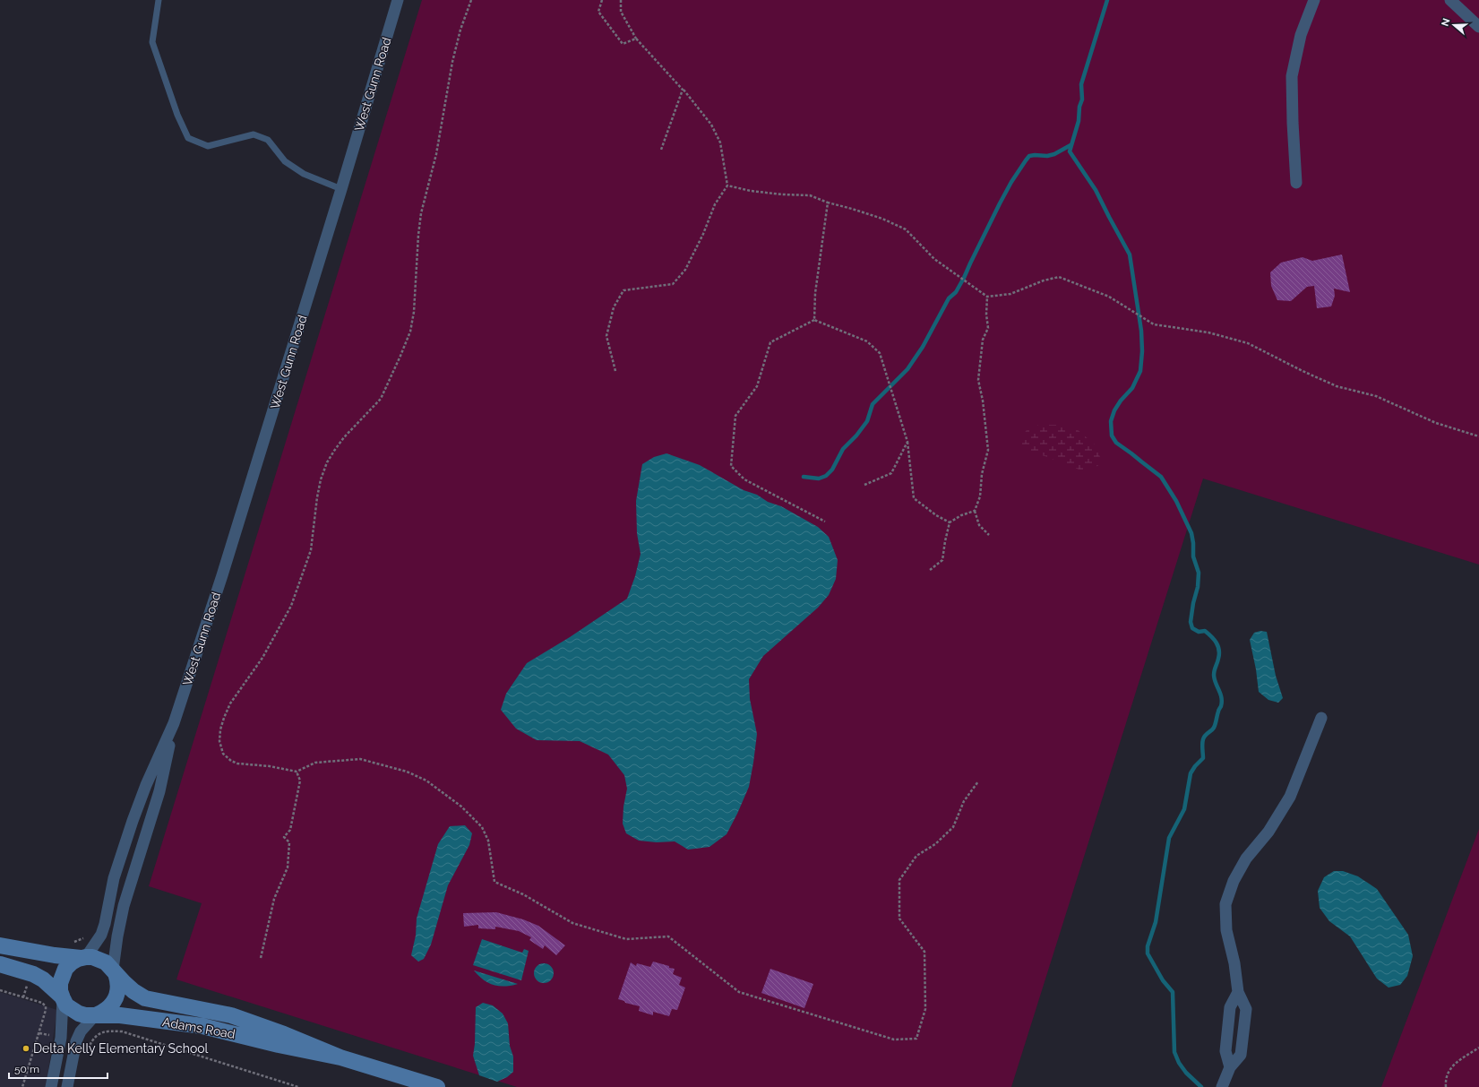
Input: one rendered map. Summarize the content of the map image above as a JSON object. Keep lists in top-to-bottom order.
{
  "streets": {
    "main road": ["West Gunn Road", "Adams Road"]
  },
  "crossings": [
    ["West Gunn Road", "Adams Road"]
  ],
  "places": ["Delta Kelly Elementary School"],
  "scale_bar": "50 m",
  "north": "left"
}
